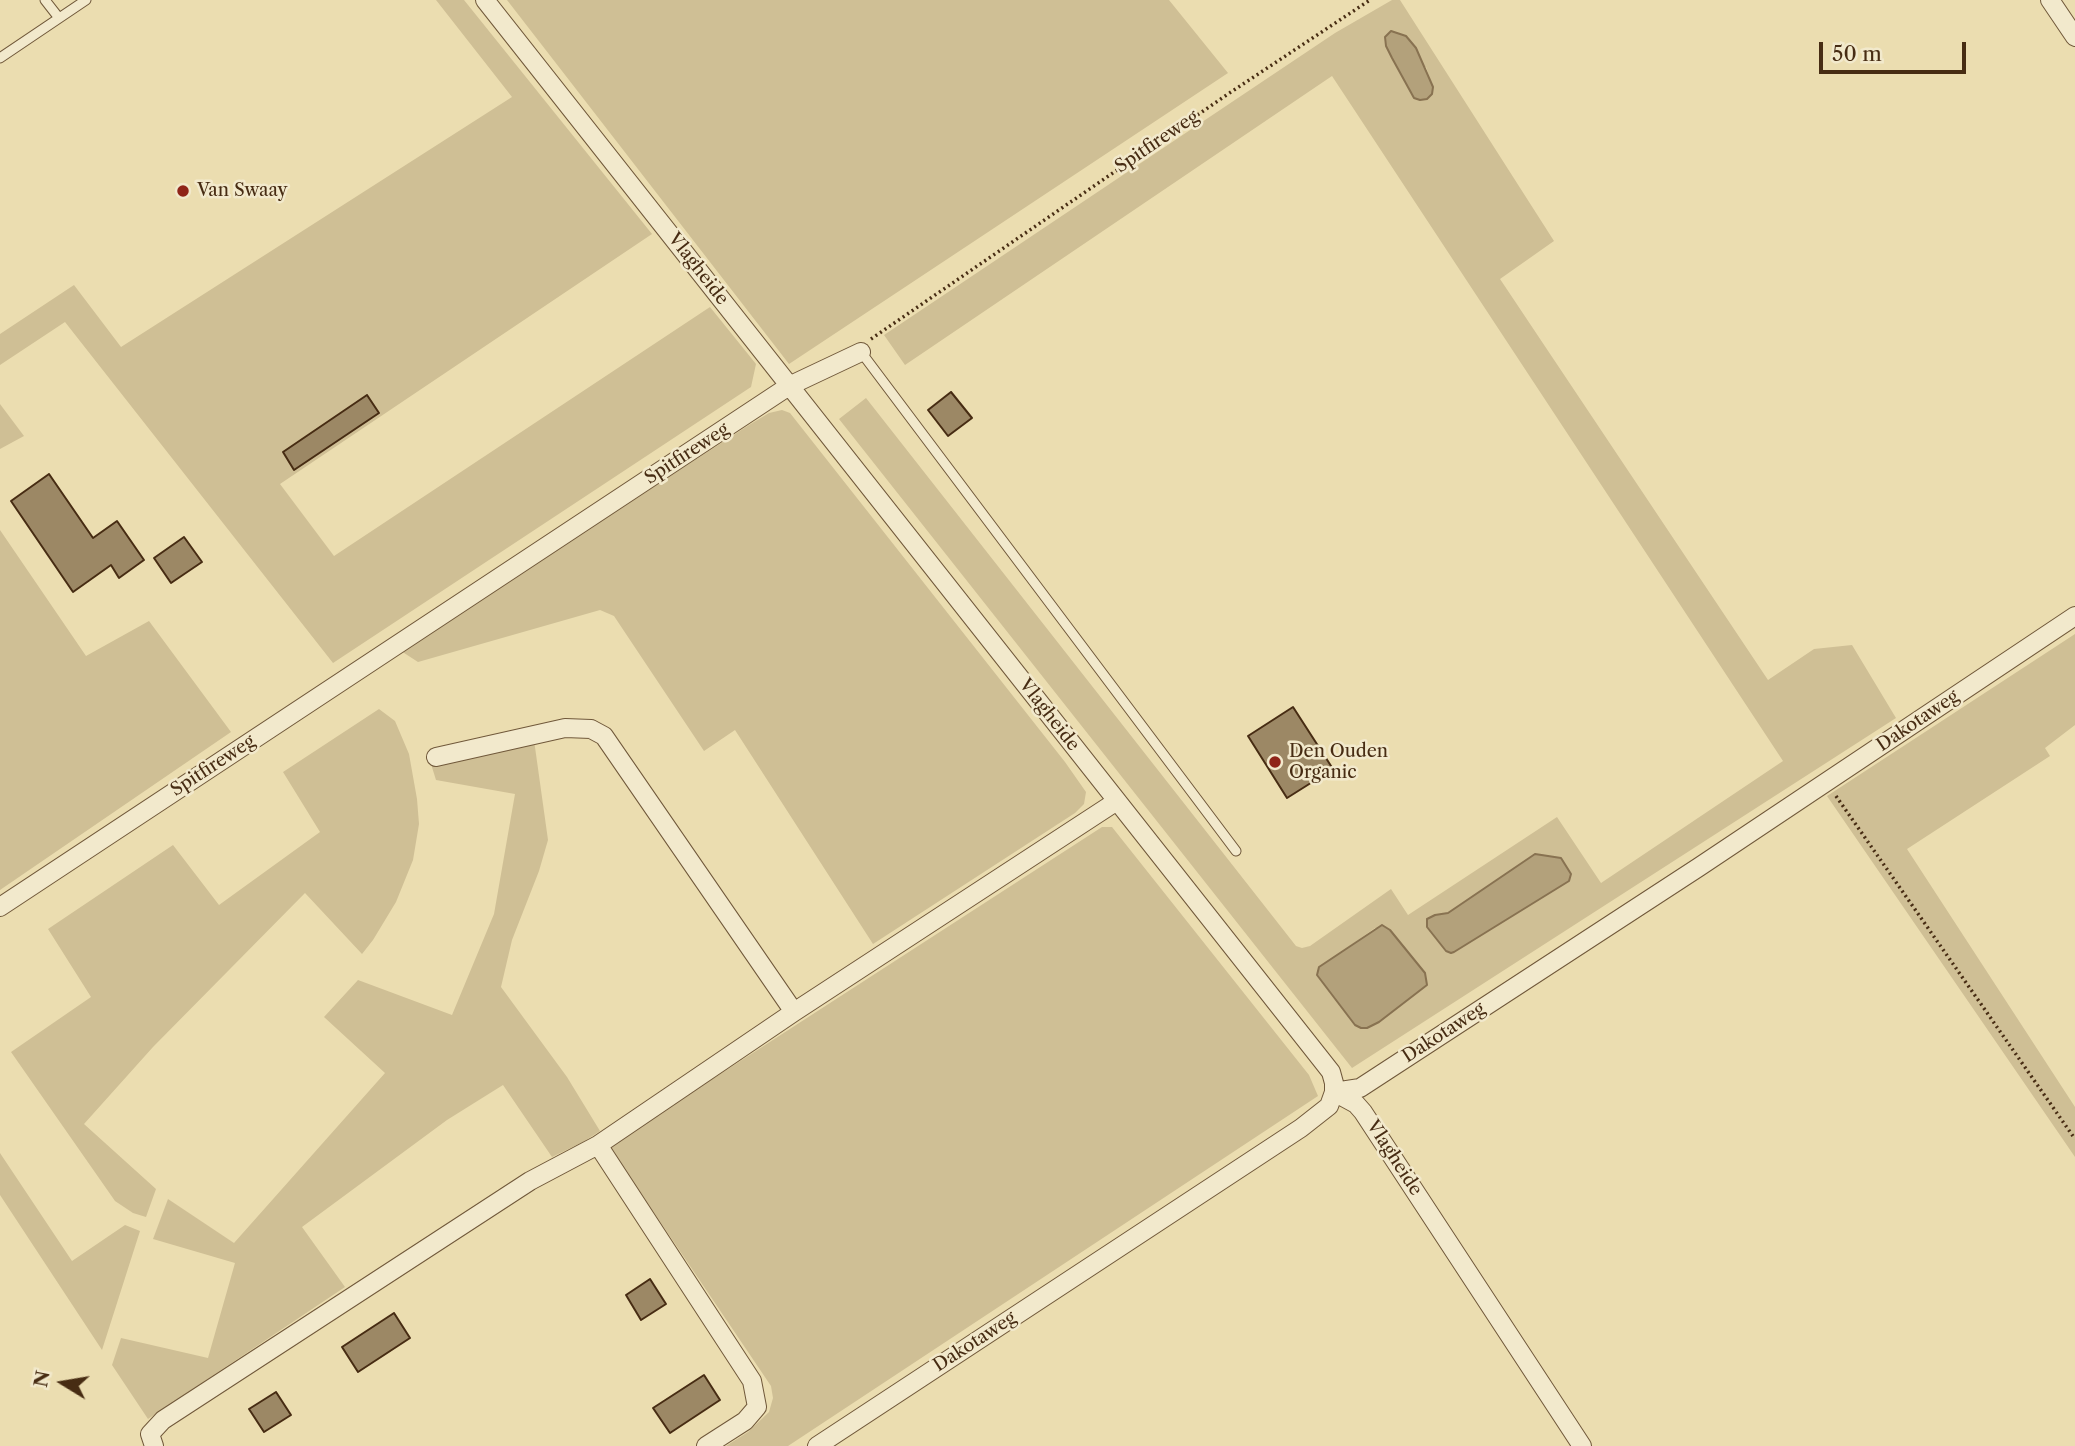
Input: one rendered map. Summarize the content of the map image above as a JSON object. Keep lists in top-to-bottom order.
{
  "streets": {
    "street": ["Spitfireweg", "Vlagheide", "Dakotaweg"]
  },
  "crossings": [
    ["Spitfireweg", "Vlagheide"],
    ["Vlagheide", "Dakotaweg"]
  ],
  "places": ["Van Swaay", "Den Ouden Organic"],
  "scale_bar": "50 m",
  "north": "left"
}
